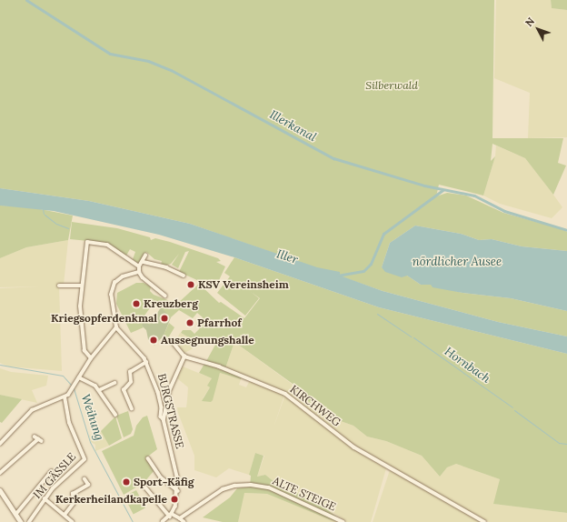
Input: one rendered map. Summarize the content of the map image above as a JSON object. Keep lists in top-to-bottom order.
{
  "streets": {
    "street": [
      "KIRCHWEG",
      "BURGSTRASSE",
      "IM GÄSSLE",
      "ALTE STEIGE"
    ]
  },
  "water": [
    "Illerkanal",
    "Iller",
    "nördlicher Ausee",
    "Hornbach",
    "Weihung"
  ],
  "parks": ["Silberwald"],
  "places": [
    "KSV Vereinsheim",
    "Kreuzberg",
    "Kriegsopferdenkmal",
    "Pfarrhof",
    "Aussegnungshalle",
    "Sport-Käfig",
    "Kerkerheilandkapelle"
  ],
  "north": "top left"
}
